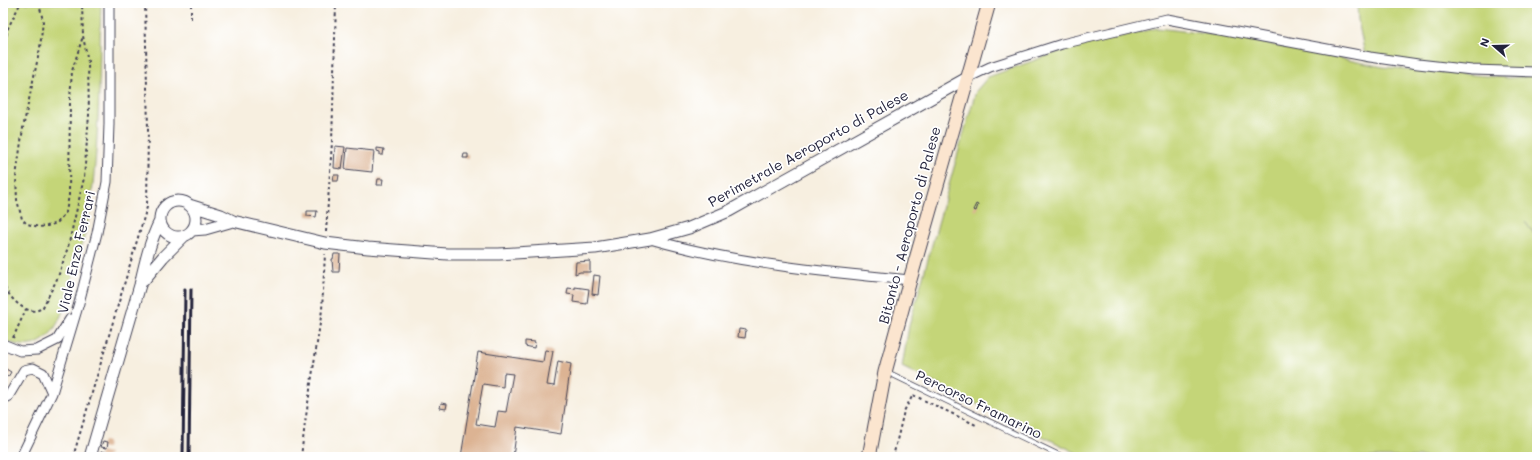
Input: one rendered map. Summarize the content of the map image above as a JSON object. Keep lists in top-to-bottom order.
{
  "streets": {
    "main road": ["Bitonto - Aeroporto di Palese"],
    "street": ["Perimetrale Aeroporto di Palese", "Viale Enzo Ferrari"],
    "lane": ["Percorso Framarino"]
  },
  "crossings": [
    ["Perimetrale Aeroporto di Palese", "Bitonto - Aeroporto di Palese"],
    ["Bitonto - Aeroporto di Palese", "Percorso Framarino"]
  ],
  "north": "left"
}
